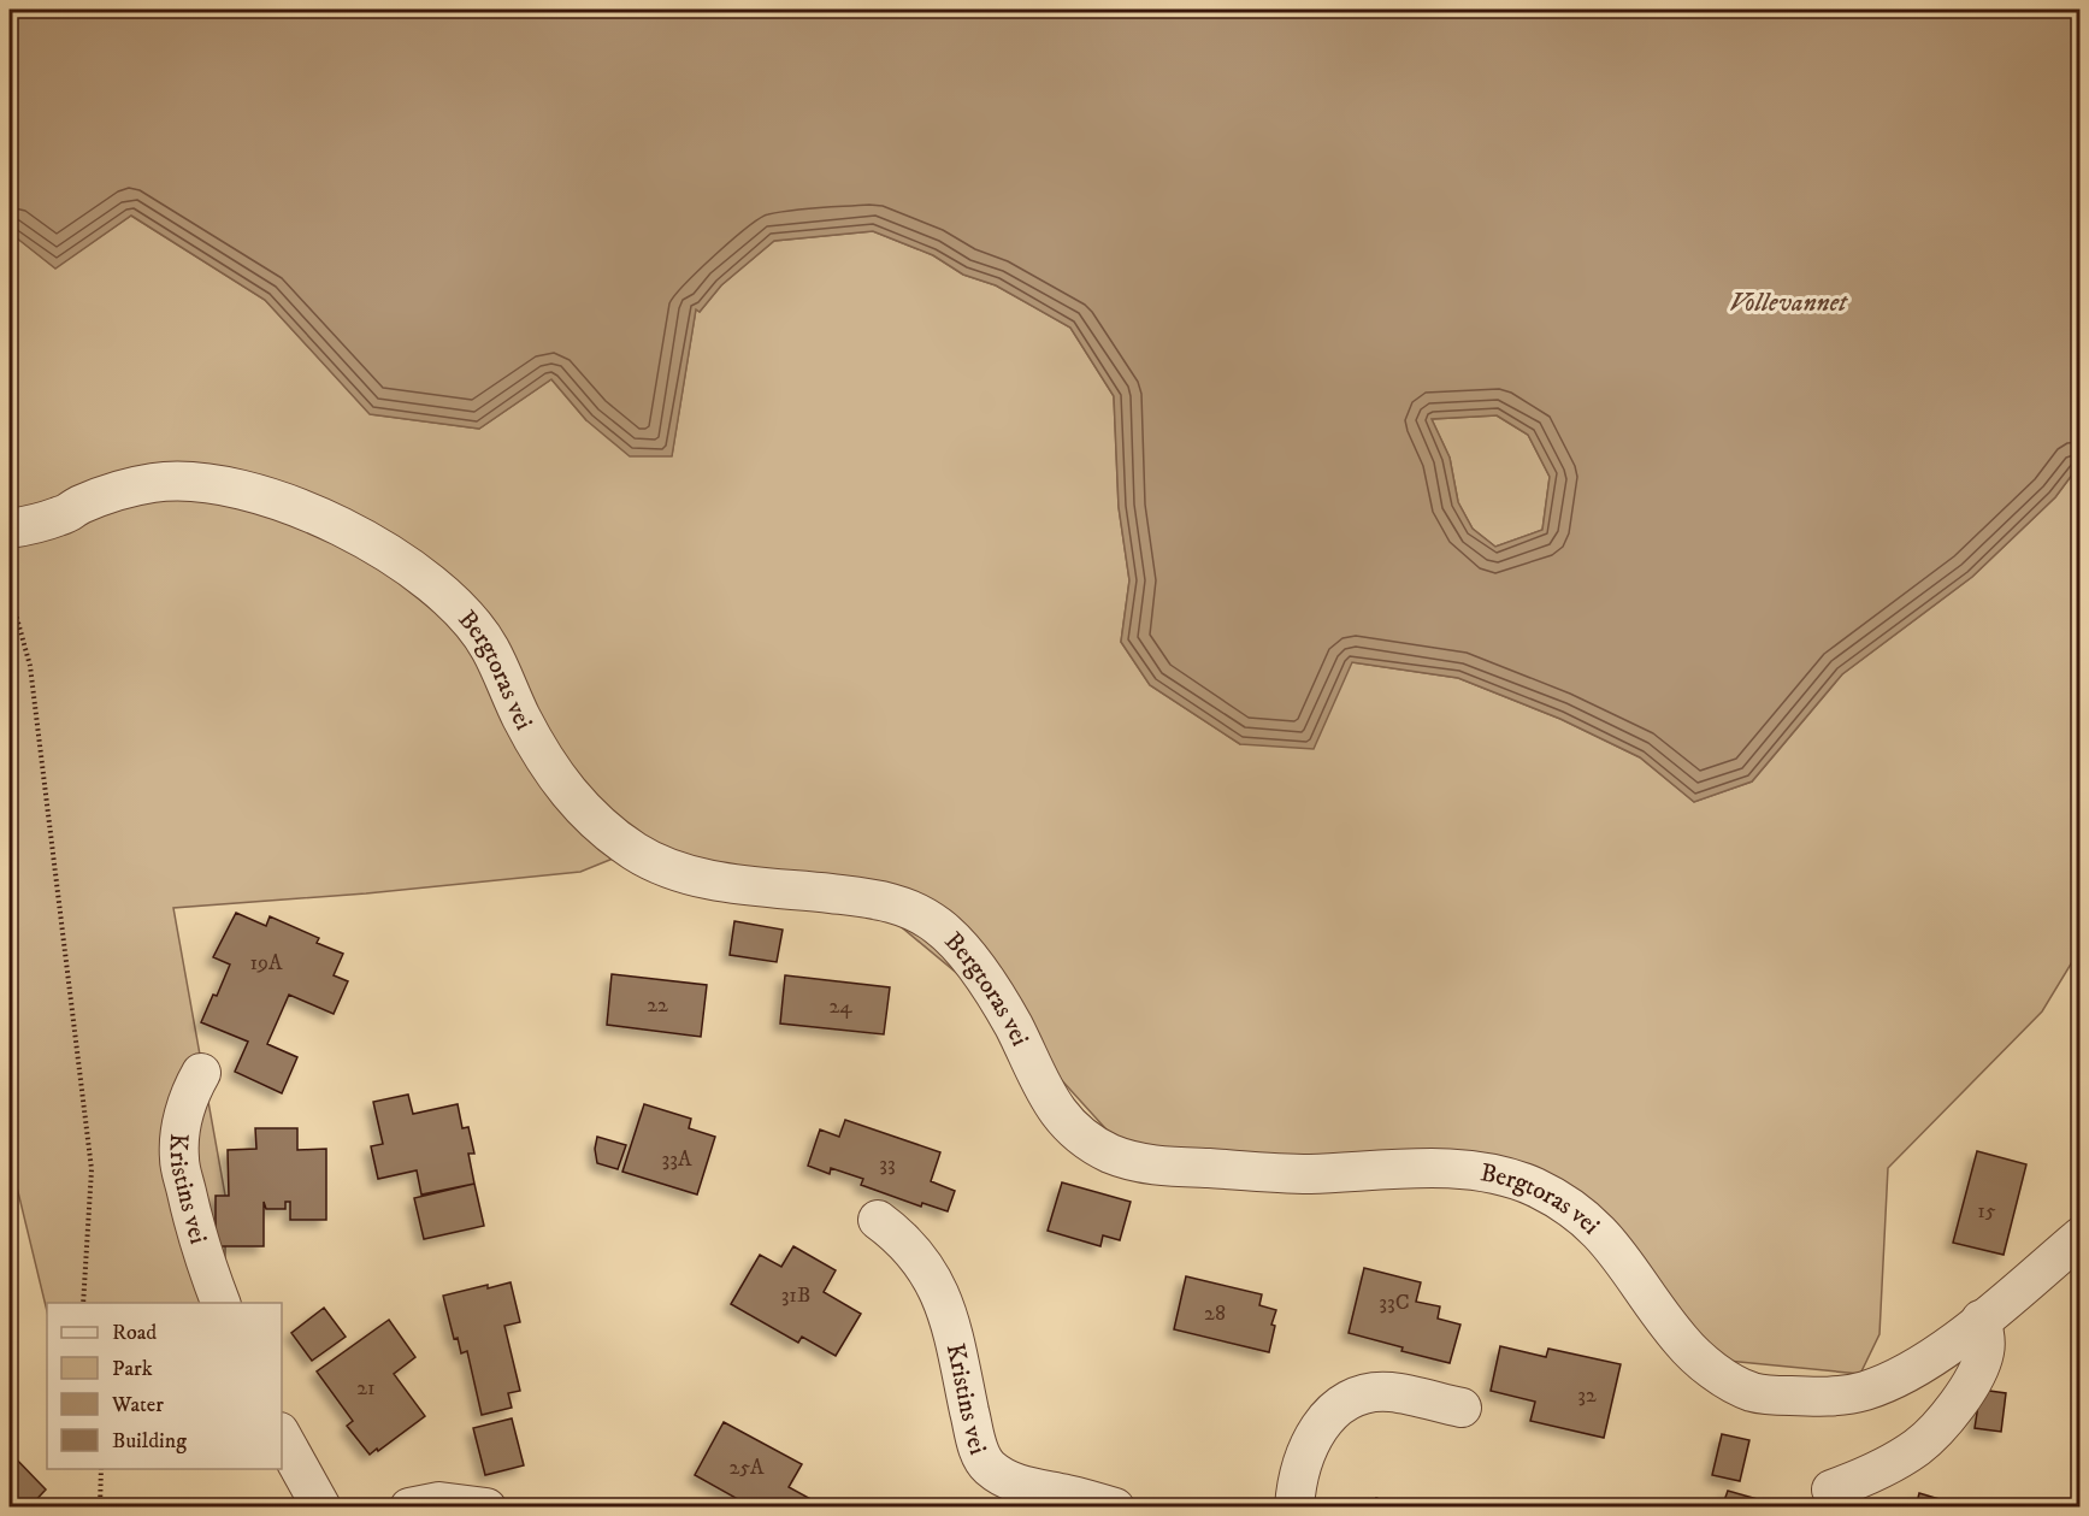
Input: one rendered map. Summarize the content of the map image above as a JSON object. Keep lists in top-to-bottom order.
{
  "streets": {
    "street": ["Bergtoras vei", "Kristins vei"]
  },
  "water": ["Vollevannet"],
  "house_numbers": [
    "19A",
    "22",
    "24",
    "33A",
    "33",
    "15",
    "31B",
    "33C",
    "28",
    "21",
    "32",
    "25A"
  ],
  "legend": [
    "Road",
    "Park",
    "Water",
    "Building"
  ]
}
